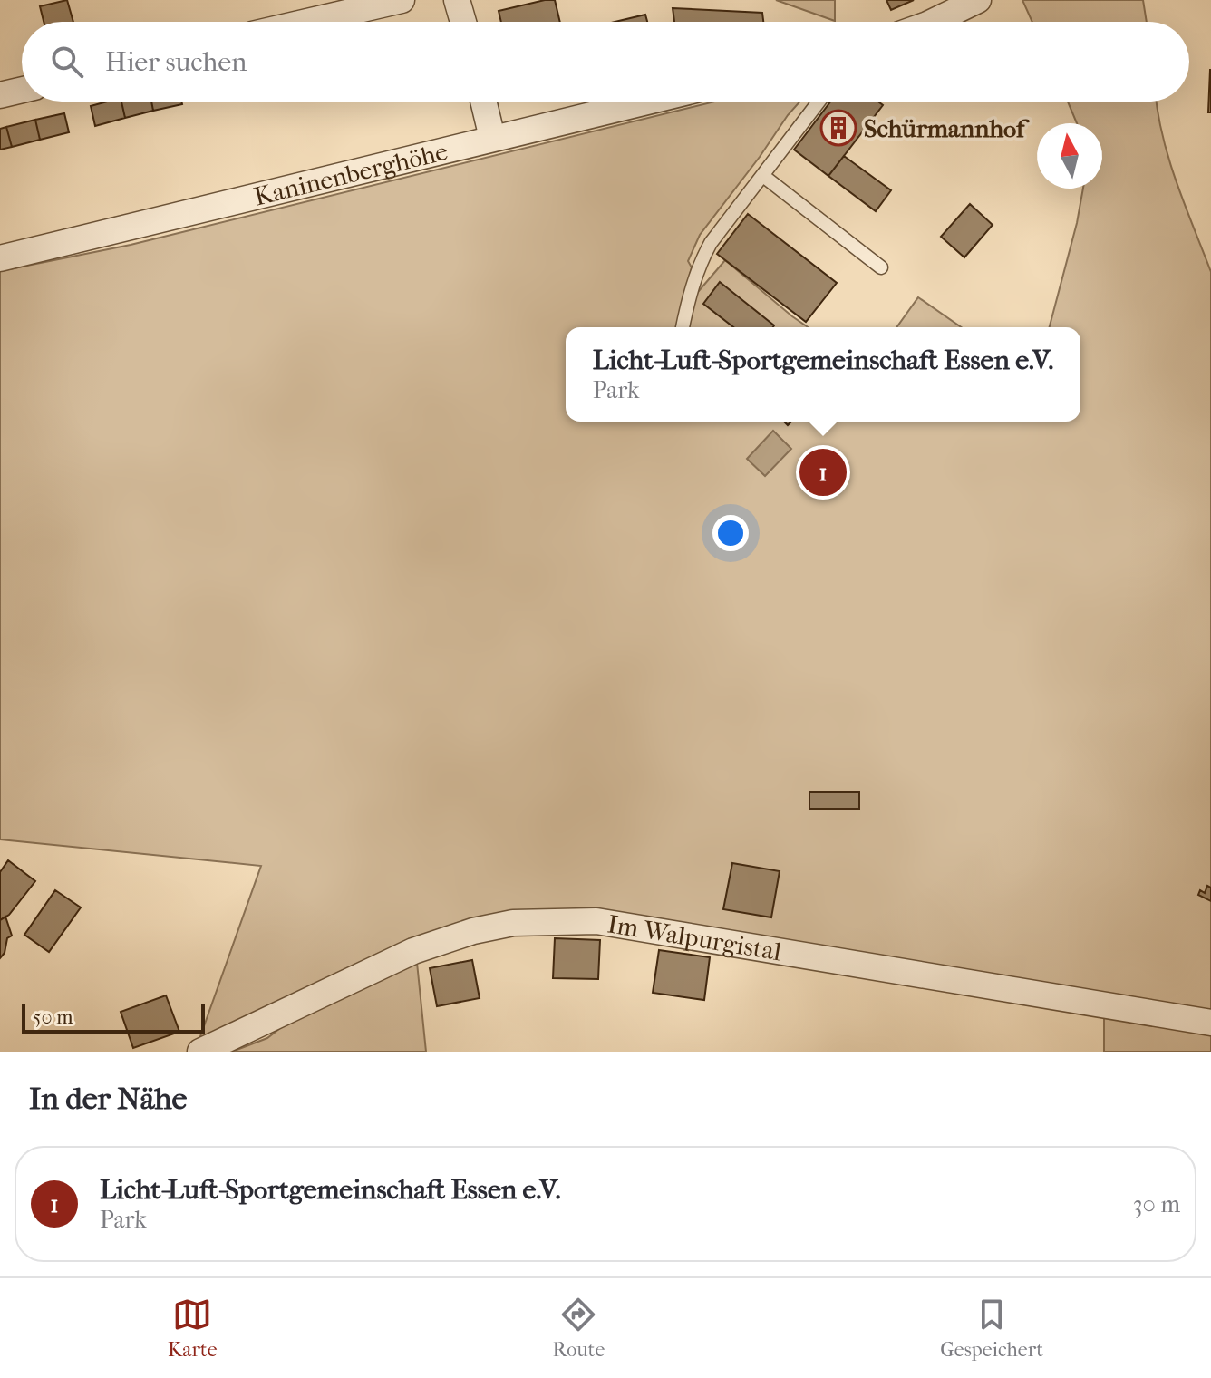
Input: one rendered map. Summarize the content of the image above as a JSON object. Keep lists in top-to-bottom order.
{
  "streets": {
    "street": ["Kaninenberghöhe", "Im Walpurgistal"]
  },
  "places": {
    "building": ["Schürmannhof"]
  },
  "scale_bar": "50 m",
  "north": "top",
  "page": {
    "search": "Hier suchen",
    "popup": ["Licht-Luft-Sportgemeinschaft Essen e.V.", "Park"],
    "pins": "1",
    "scale": "50 m",
    "heading": "In der Nähe",
    "list": [
      {
        "mark": "1",
        "name": "Licht-Luft-Sportgemeinschaft Essen e.V.",
        "note": "Park",
        "value": "30 m"
      }
    ],
    "nav": ["Karte", "Route", "Gespeichert"]
  }
}
